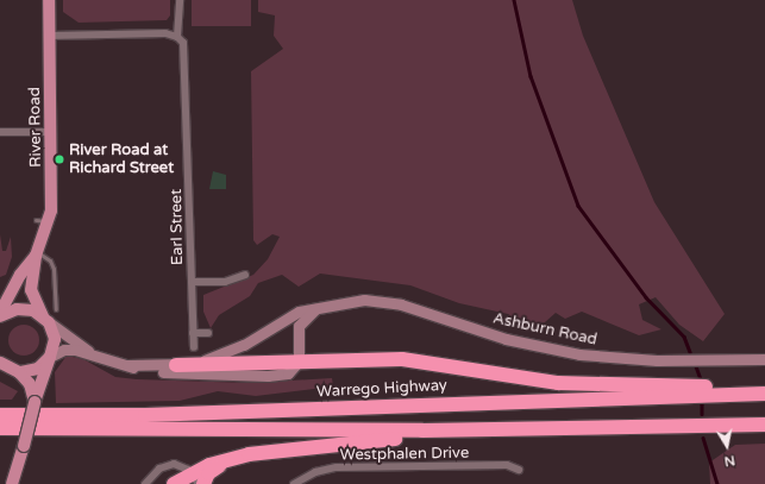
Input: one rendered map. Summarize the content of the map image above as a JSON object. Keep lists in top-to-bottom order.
{
  "streets": {
    "highway": ["Warrego Highway"],
    "main road": ["River Road"],
    "street": ["Earl Street", "Ashburn Road", "Westphalen Drive"]
  },
  "crossings": [
    ["River Road", "Ashburn Road"]
  ],
  "places": ["River Road at Richard Street"],
  "north": "bottom"
}
